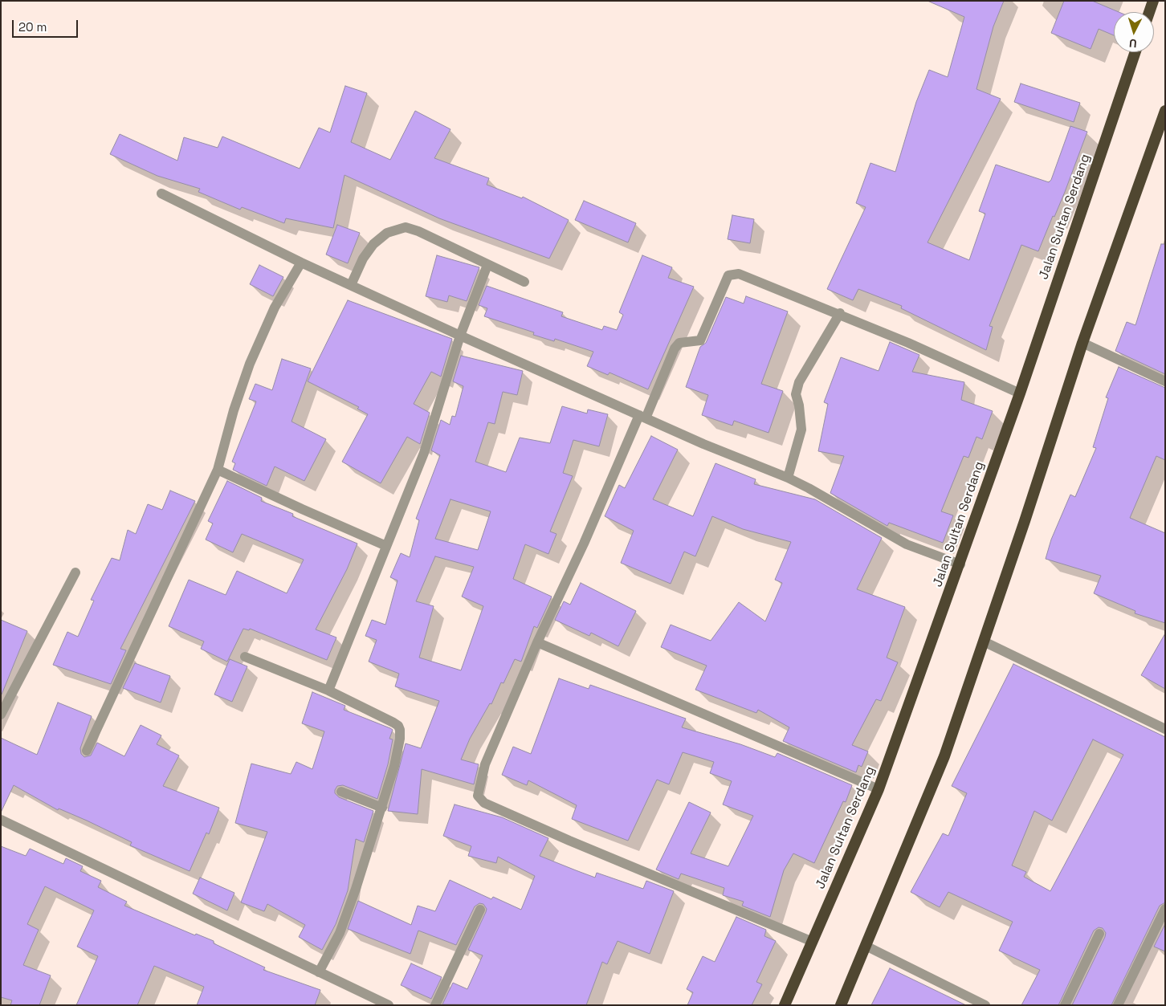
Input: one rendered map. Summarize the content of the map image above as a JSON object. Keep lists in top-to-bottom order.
{
  "streets": {
    "highway": ["Jalan Sultan Serdang"]
  },
  "scale_bar": "20 m",
  "north": "bottom"
}
